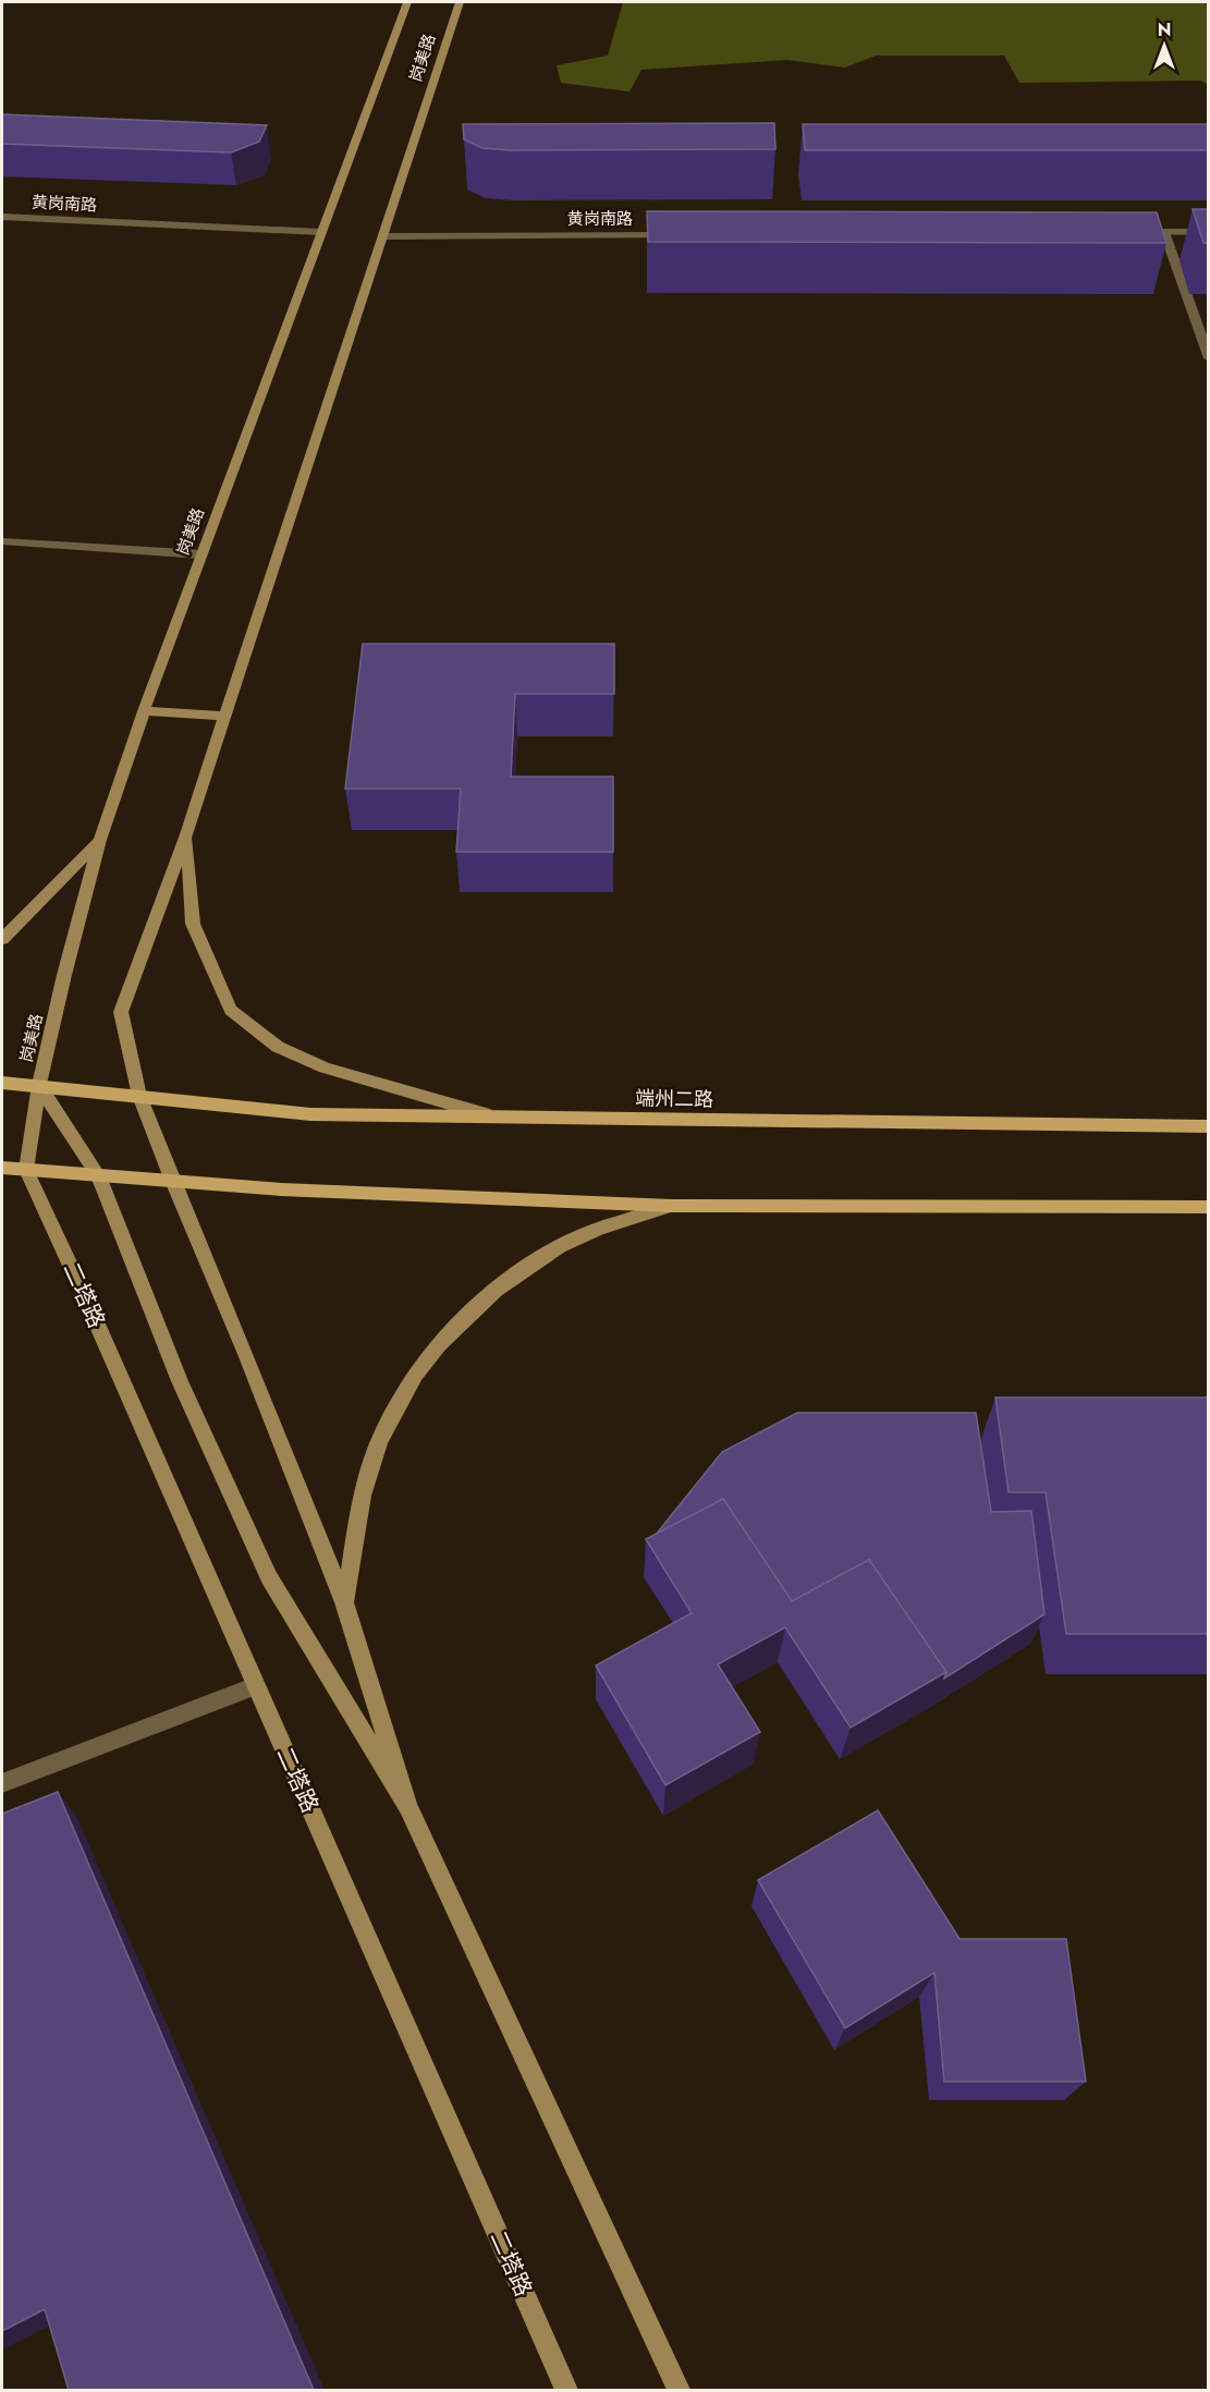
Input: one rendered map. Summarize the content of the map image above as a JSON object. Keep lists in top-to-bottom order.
{
  "streets": {
    "main road": ["岗美路", "端州二路", "二塔路"],
    "street": ["黄岗南路"]
  },
  "crossings": [
    ["岗美路", "黄岗南路"],
    ["岗美路", "端州二路"],
    ["岗美路", "二塔路"]
  ],
  "north": "top"
}
